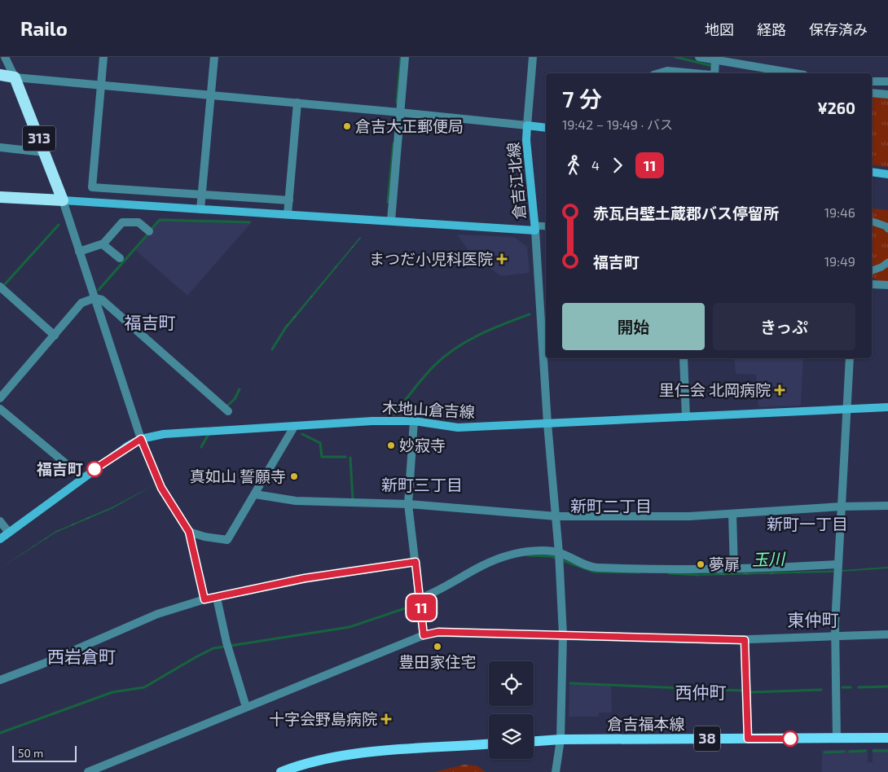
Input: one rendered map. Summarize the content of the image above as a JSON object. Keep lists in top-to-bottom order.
{
  "streets": {
    "highway": ["313"],
    "main road": [
      "倉吉江北線",
      "木地山倉吉線",
      "倉吉福本線",
      "38"
    ]
  },
  "districts": [
    "福吉町",
    "新町三丁目",
    "新町二丁目",
    "新町一丁目",
    "東仲町",
    "西岩倉町",
    "西仲町"
  ],
  "water": ["玉川"],
  "places": {
    "other": [
      "倉吉大正郵便局",
      "妙寂寺",
      "福吉町",
      "真如山 誓願寺",
      "夢扉",
      "豊田家住宅"
    ],
    "health": ["まつだ小児科医院", "里仁会 北岡病院", "十字会野島病院"]
  },
  "lines": ["bus line 11"],
  "scale_bar": "50 m",
  "page": {
    "header": "Railo",
    "nav": ["地図", "経路", "保存済み"],
    "on_map": "11",
    "heading": ["7 分", "19:42 – 19:49 · バス", "¥260"],
    "legs": ["4", "11"],
    "list": [
      {
        "name": "赤瓦白壁土蔵郡バス停留所",
        "value": "19:46"
      },
      {
        "name": "福吉町",
        "value": "19:49"
      }
    ],
    "buttons": ["開始", "きっぷ"],
    "scale": "50 m"
  }
}
